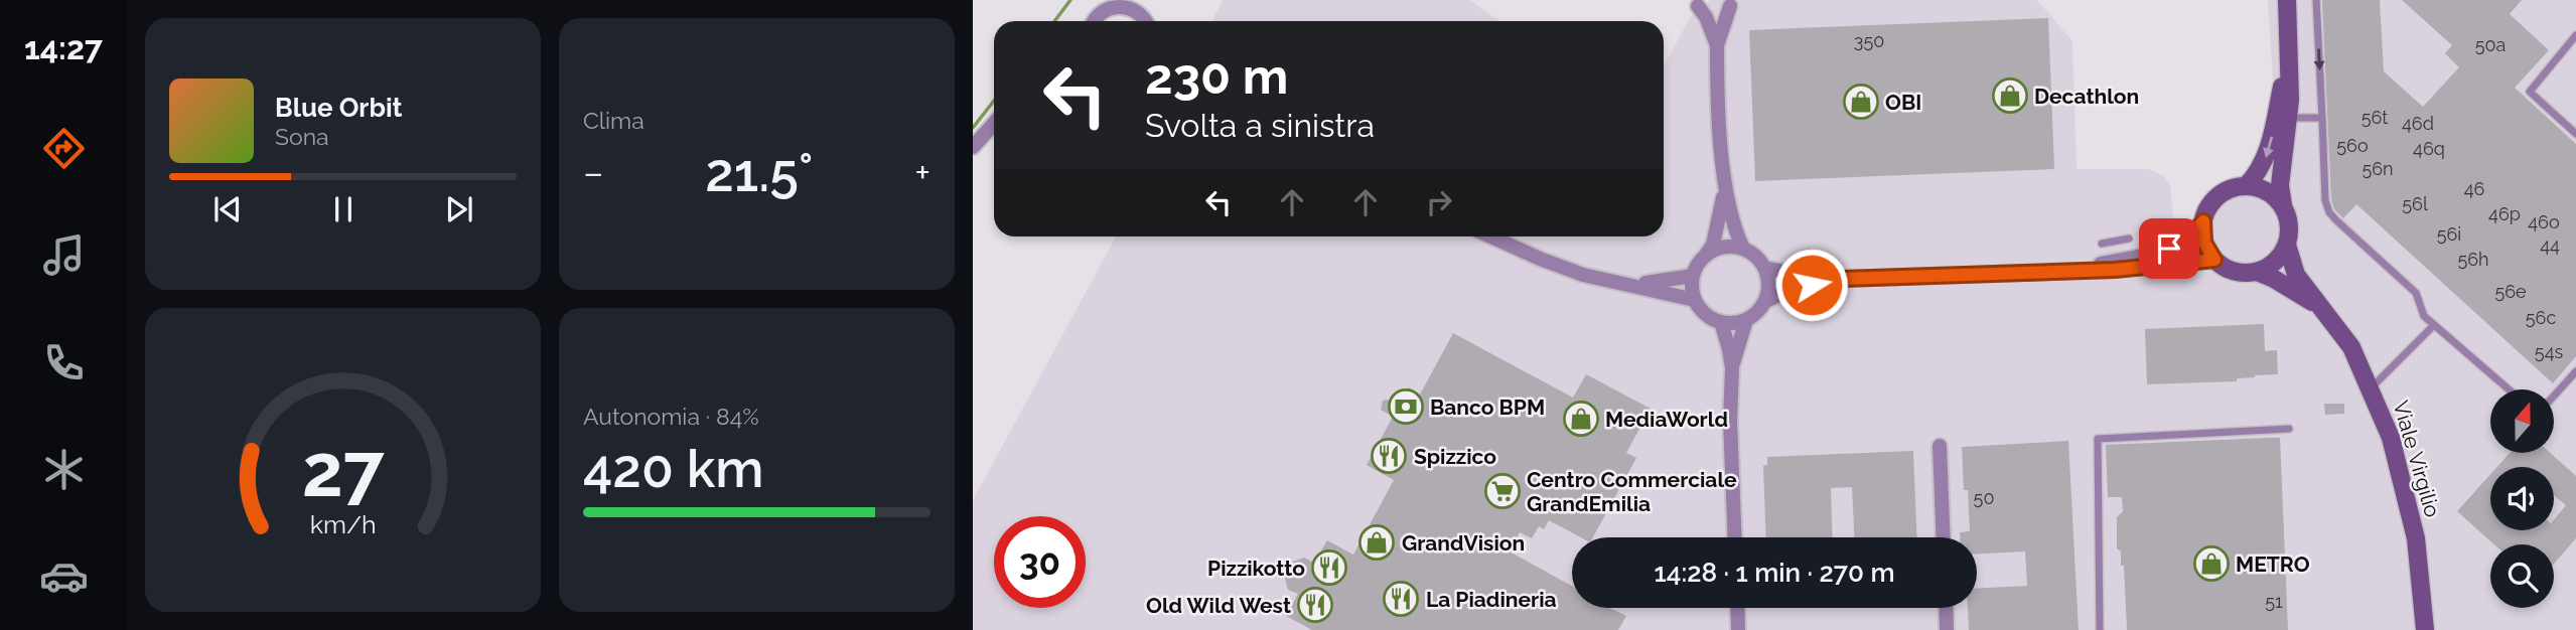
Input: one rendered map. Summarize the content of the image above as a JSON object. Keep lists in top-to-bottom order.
{
  "streets": {
    "street": ["Viale Virgilio"]
  },
  "places": {
    "shop": [
      "Decathlon",
      "OBI",
      "MediaWorld",
      "GrandVision",
      "METRO"
    ],
    "bank": ["Banco BPM"],
    "restaurant": [
      "Spizzico",
      "Pizzikotto",
      "La Piadineria",
      "Old Wild West"
    ],
    "supermarket": ["Centro Commerciale GrandEmilia"]
  },
  "house_numbers": [
    "350",
    "50a",
    "56t",
    "46d",
    "56o",
    "46q",
    "56n",
    "46",
    "56l",
    "46p",
    "46o",
    "56i",
    "44",
    "56h",
    "56e",
    "56c",
    "54s",
    "50",
    "51"
  ],
  "north": "top",
  "page": {
    "tabs": "14:27",
    "tile": [
      "Clima",
      ["Autonomia · 84%", "420 km"]
    ],
    "turn": ["230 m", "Svolta a sinistra"],
    "song": ["Blue Orbit", "Sona"],
    "heat": ["−", "21.5°", "+"],
    "limit": "30",
    "trip": "14:28 · 1 min · 270 m",
    "gauge": ["27", "km/h"]
  }
}
